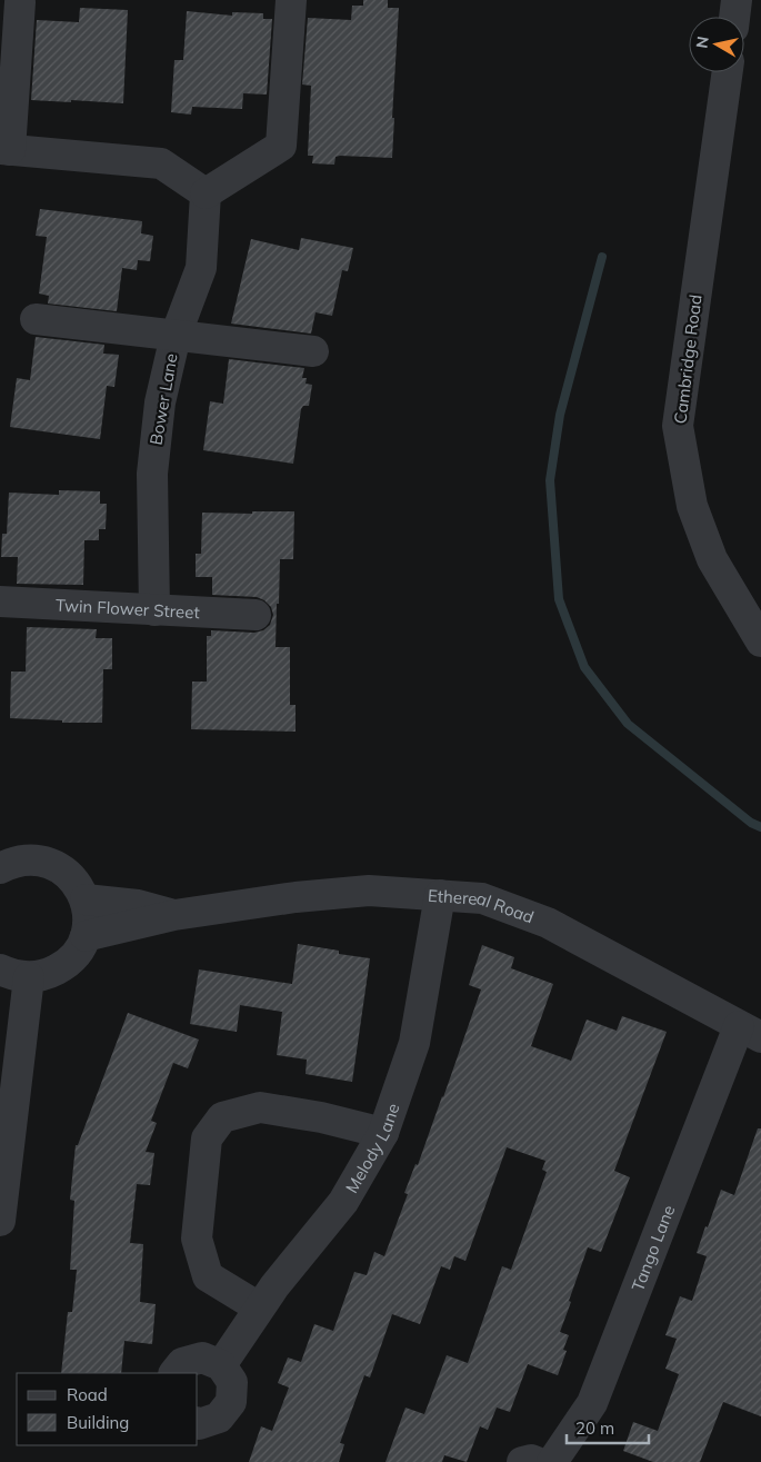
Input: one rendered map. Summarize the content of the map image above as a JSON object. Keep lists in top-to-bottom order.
{
  "streets": {
    "street": [
      "Cambridge Road",
      "Bower Lane",
      "Twin Flower Street",
      "Ethereal Road",
      "Melody Lane",
      "Tango Lane"
    ]
  },
  "crossings": [
    ["Bower Lane", "Twin Flower Street"],
    ["Ethereal Road", "Melody Lane"],
    ["Ethereal Road", "Tango Lane"]
  ],
  "legend": ["Road", "Building"],
  "scale_bar": "20 m",
  "north": "left"
}
